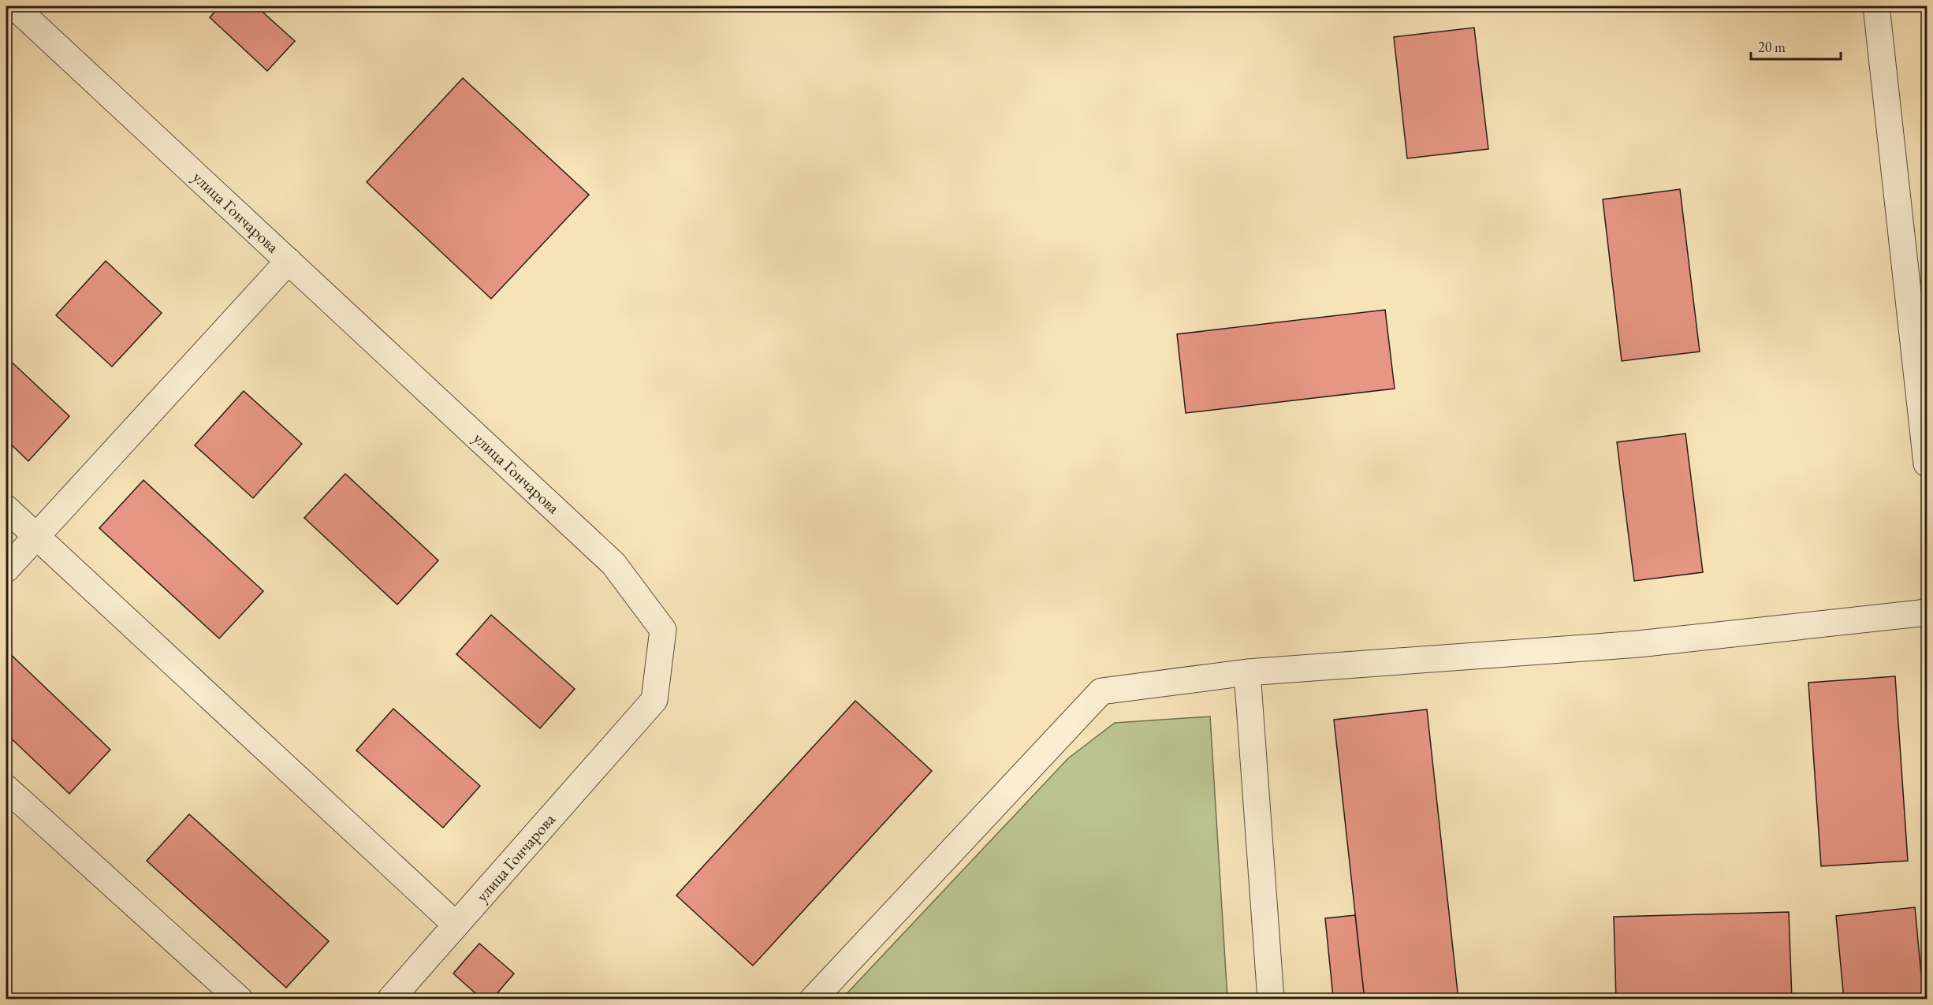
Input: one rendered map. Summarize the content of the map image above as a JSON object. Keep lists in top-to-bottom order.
{
  "streets": {
    "street": ["улица Гончарова"]
  },
  "scale_bar": "20 m"
}
